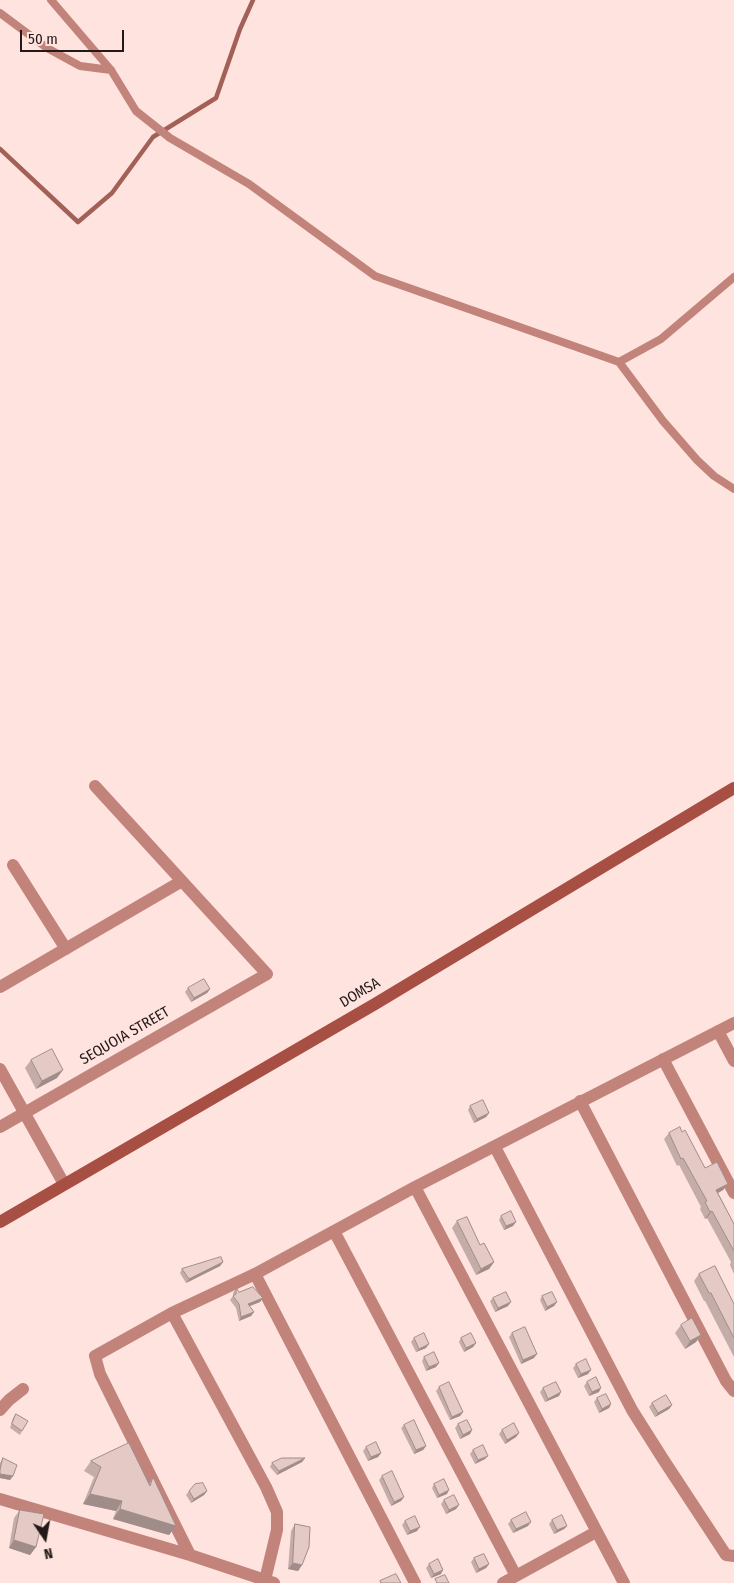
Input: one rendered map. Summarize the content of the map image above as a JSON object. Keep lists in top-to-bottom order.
{
  "streets": {
    "main road": ["DOMSA"],
    "street": ["SEQUOIA STREET"]
  },
  "scale_bar": "50 m",
  "north": "bottom"
}
